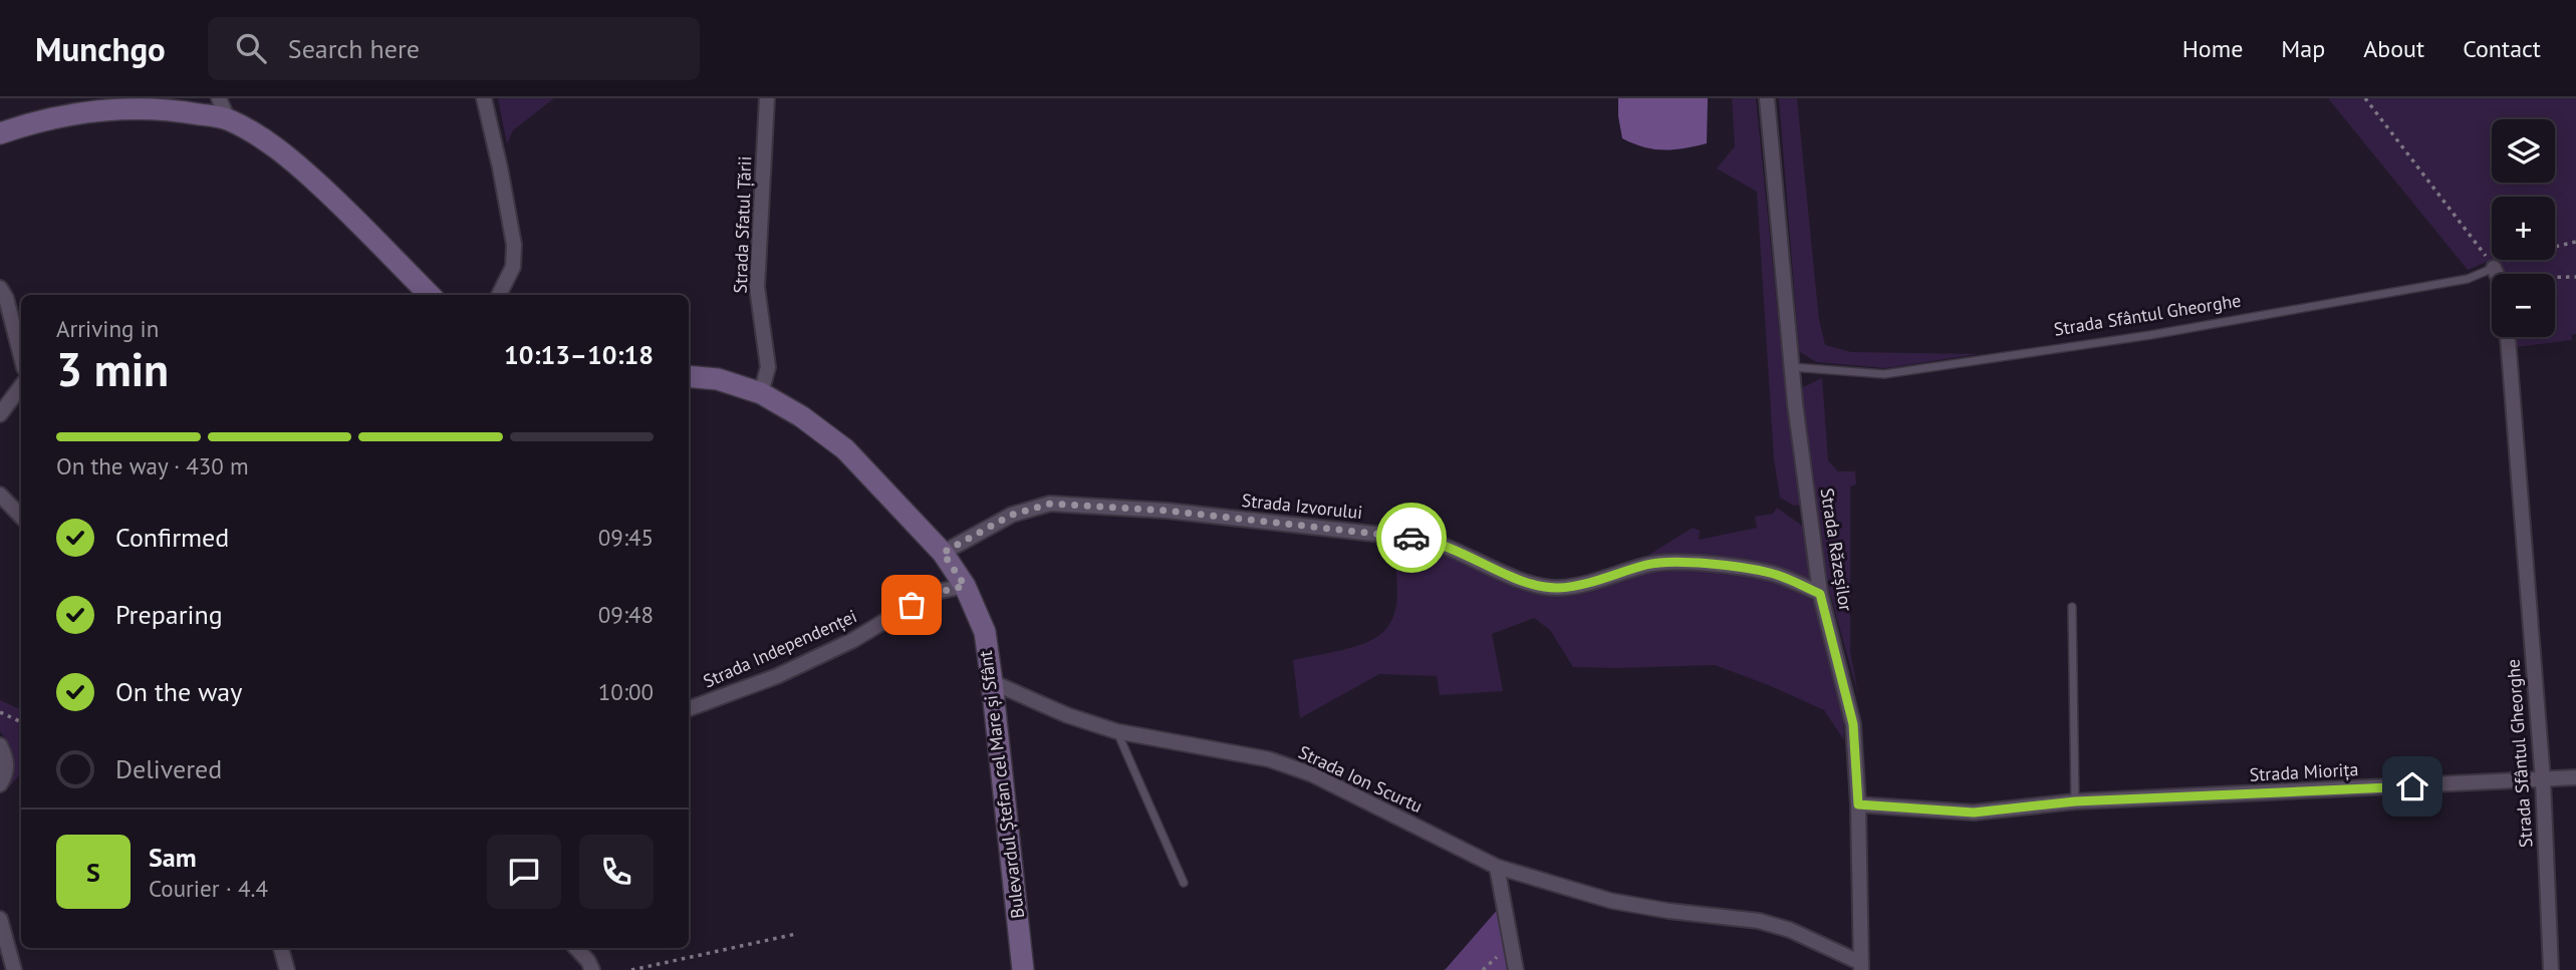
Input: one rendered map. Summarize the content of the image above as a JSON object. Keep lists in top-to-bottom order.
{
  "streets": {
    "street": [
      "Strada Sfatul Țării",
      "Strada Sfântul Gheorghe",
      "Strada Izvorului",
      "Strada Răzeșilor",
      "Strada Independenței",
      "Strada Miorița",
      "Strada Ion Scurtu",
      "Bulevardul Ștefan cel Mare și Sfânt"
    ]
  },
  "crossings": [
    ["Strada Sfatul Țării", "Bulevardul Ștefan cel Mare și Sfânt"],
    ["Strada Sfântul Gheorghe", "Strada Răzeșilor"],
    ["Strada Sfântul Gheorghe", "Strada Miorița"],
    ["Strada Izvorului", "Strada Răzeșilor"],
    ["Strada Izvorului", "Bulevardul Ștefan cel Mare și Sfânt"],
    ["Strada Răzeșilor", "Strada Miorița"],
    ["Strada Răzeșilor", "Strada Ion Scurtu"],
    ["Strada Independenței", "Bulevardul Ștefan cel Mare și Sfânt"],
    ["Strada Ion Scurtu", "Bulevardul Ștefan cel Mare și Sfânt"]
  ],
  "page": {
    "header": "Munchgo",
    "search": "Search here",
    "nav": [
      "Home",
      "Map",
      "About",
      "Contact"
    ],
    "map_buttons": ["+", "−"],
    "heading": ["3 min", "Arriving in", "10:13–10:18"],
    "panel": ["Sam", "Courier · 4.4"],
    "bar": "On the way · 430 m",
    "list": [
      ["Confirmed", "09:45"],
      ["Preparing", "09:48"],
      ["On the way", "10:00"],
      "Delivered"
    ],
    "round": "S"
  }
}
